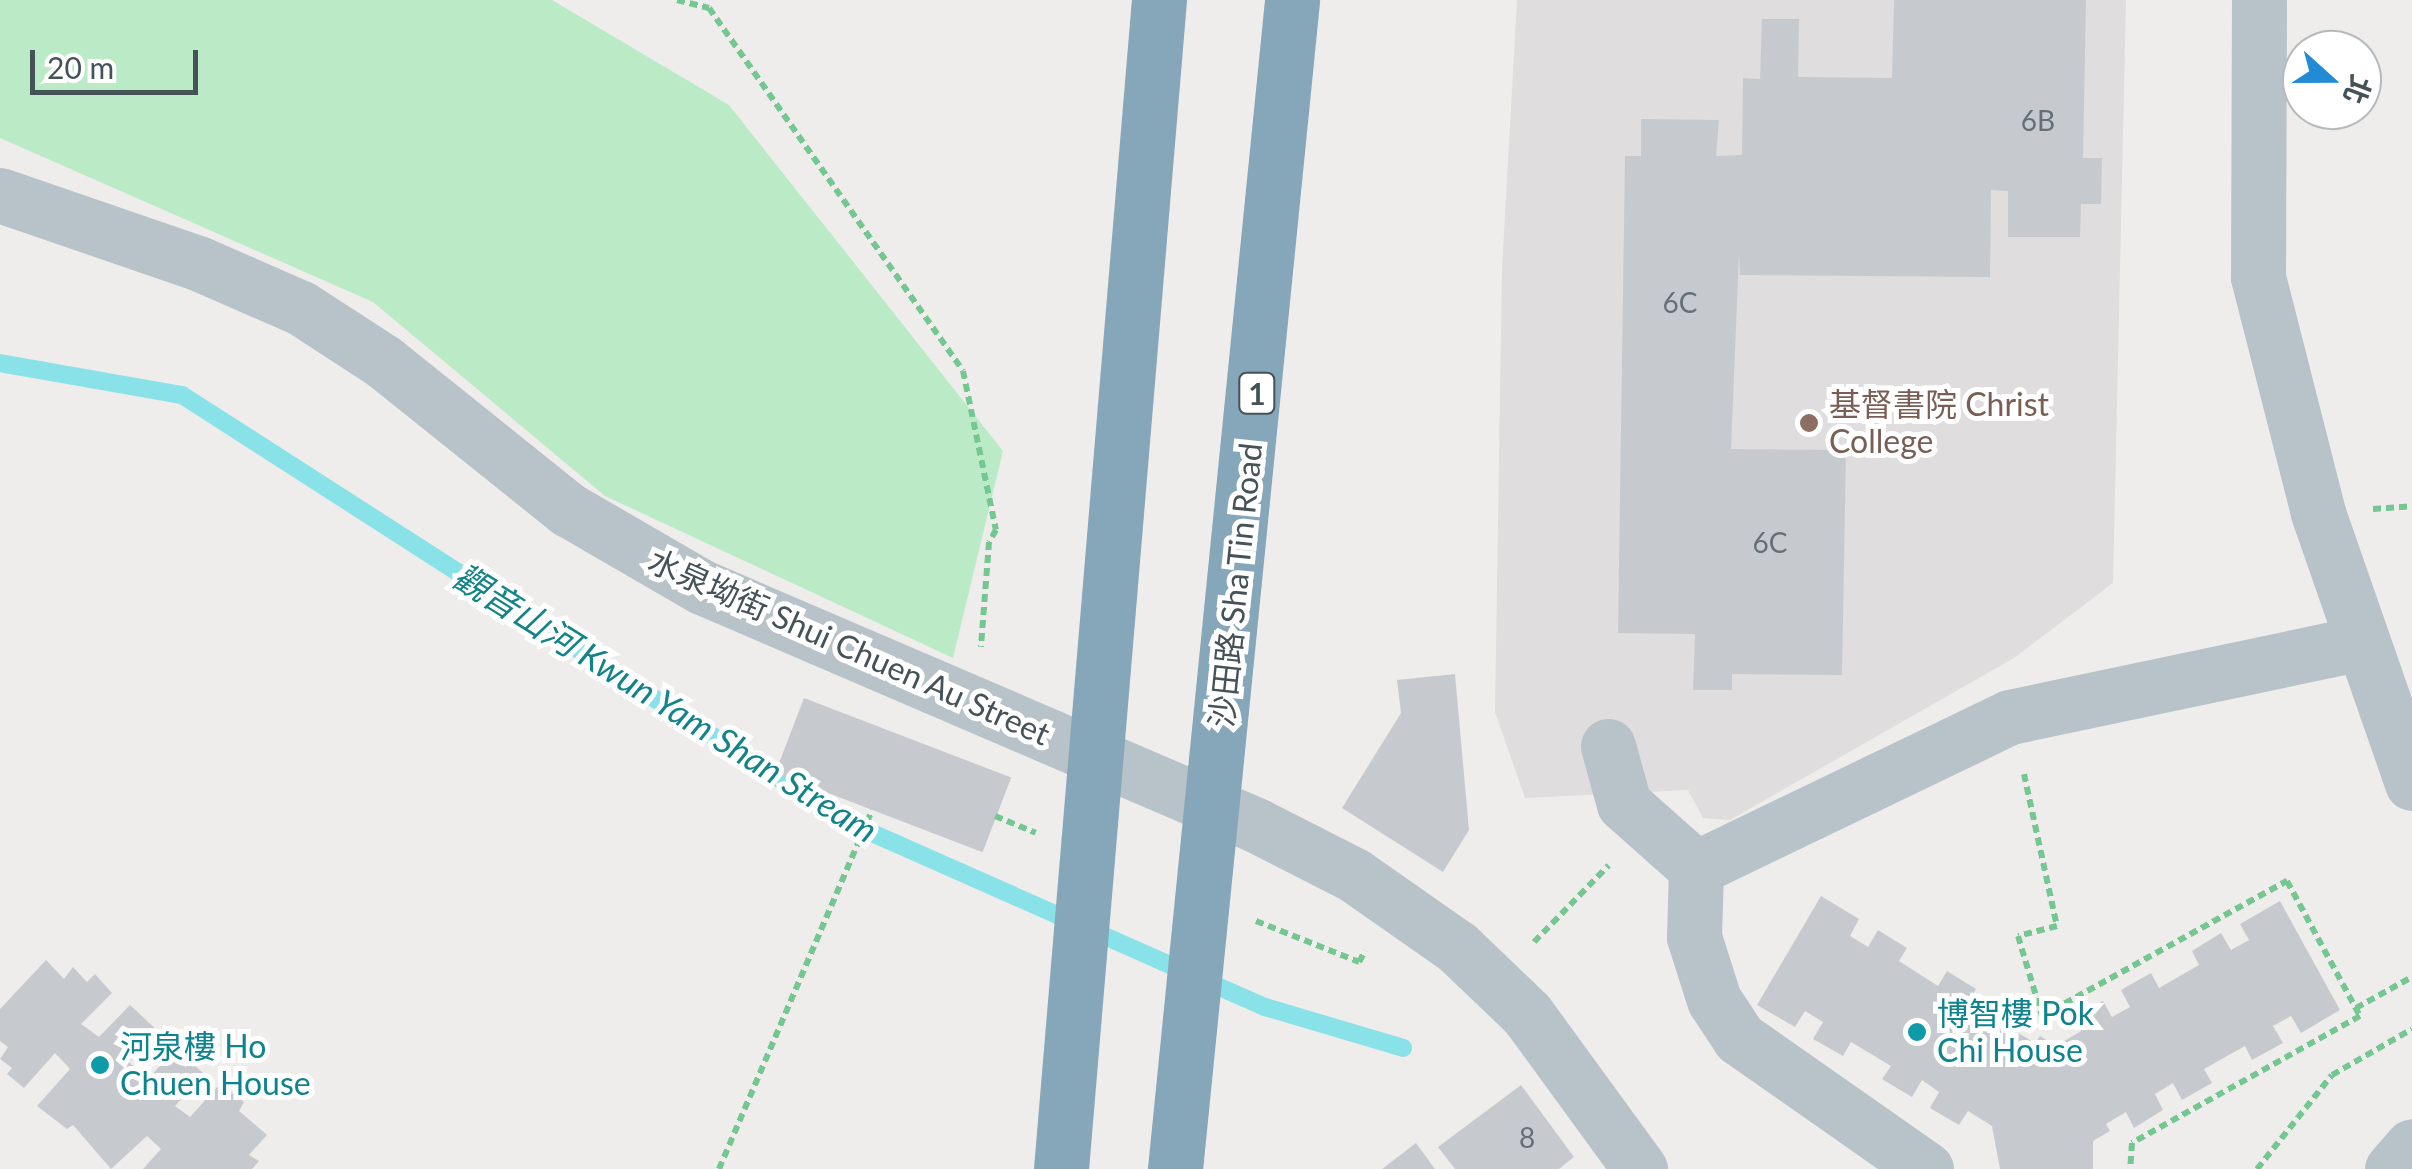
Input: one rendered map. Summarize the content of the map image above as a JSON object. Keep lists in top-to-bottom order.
{
  "streets": {
    "highway": ["1", "沙田路 Sha Tin Road"],
    "street": ["水泉坳街 Shui Chuen Au Street"]
  },
  "water": ["觀音山河 Kwun Yam Shan Stream"],
  "places": ["基督書院 Christ College", "博智樓 Pok Chi House", "河泉樓 Ho Chuen House"],
  "house_numbers": [
    "6B",
    "6C",
    "6C",
    "8"
  ],
  "scale_bar": "20 m",
  "north": "right"
}
